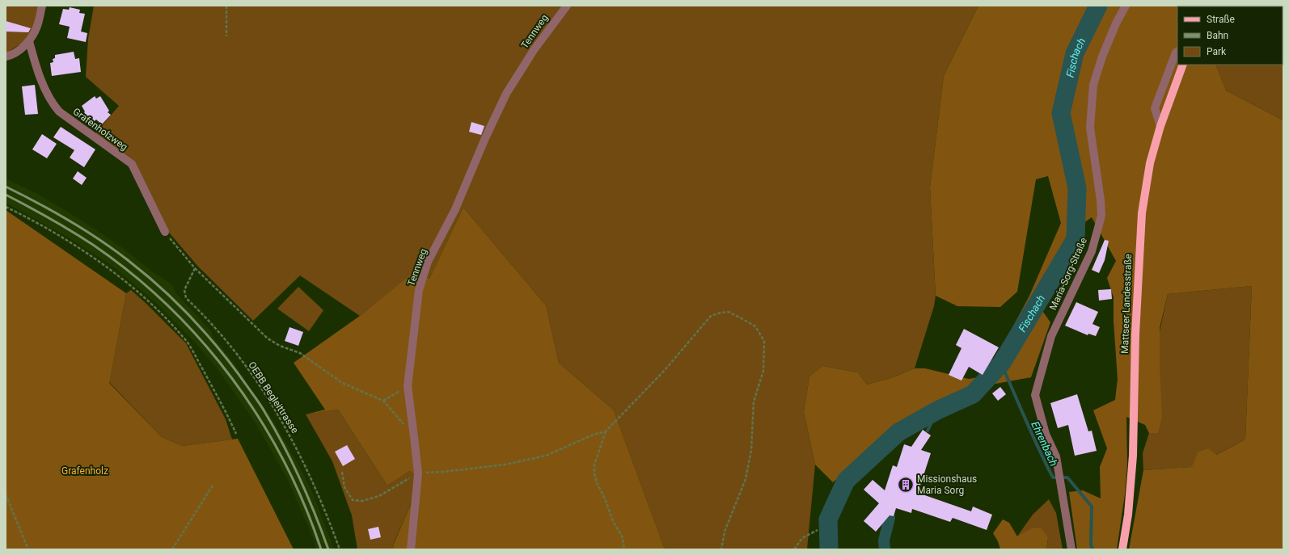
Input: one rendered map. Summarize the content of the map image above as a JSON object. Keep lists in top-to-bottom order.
{
  "streets": {
    "main road": ["Mattseer Landesstraße"],
    "street": ["Tennweg", "Grafenholzweg", "Maria-Sorg-Straße"],
    "path": ["OEBB Begleittrasse"]
  },
  "water": ["Fischach", "Ehrenbach"],
  "parks": ["Grafenholz"],
  "places": {
    "building": ["Missionshaus Maria Sorg"]
  },
  "legend": ["Straße", "Bahn", "Park"]
}
